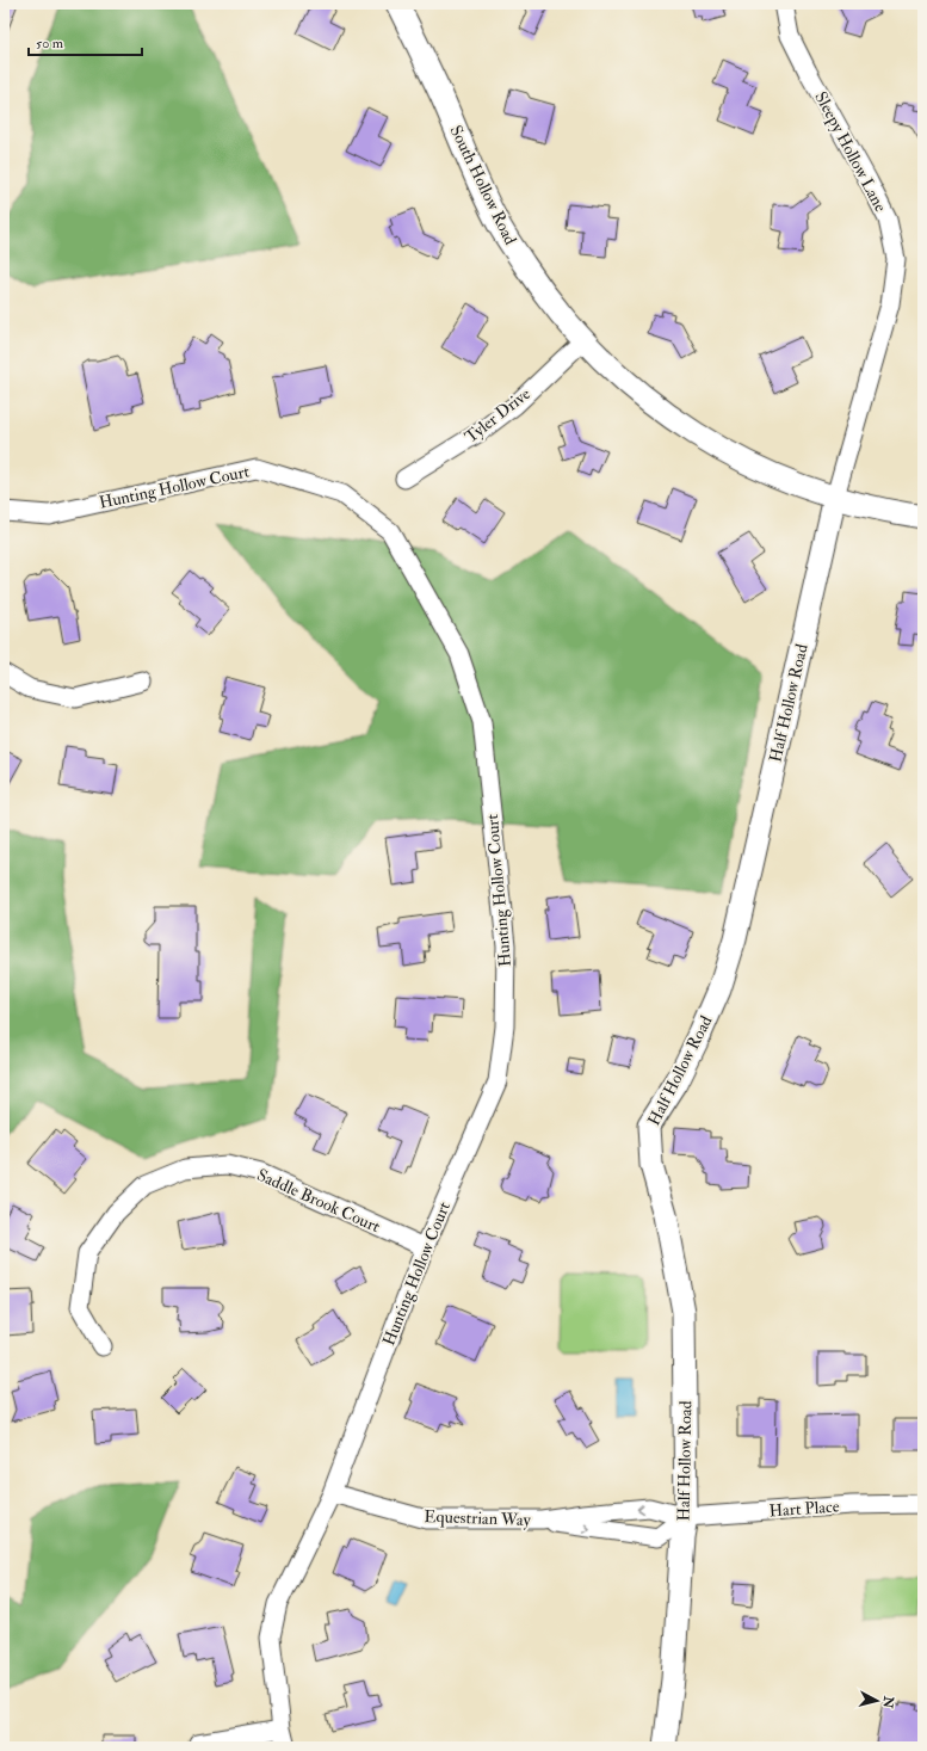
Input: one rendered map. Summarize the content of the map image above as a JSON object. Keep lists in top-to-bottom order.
{
  "streets": {
    "street": [
      "Sleepy Hollow Lane",
      "South Hollow Road",
      "Tyler Drive",
      "Hunting Hollow Court",
      "Half Hollow Road",
      "Saddle Brook Court",
      "Hart Place",
      "Equestrian Way"
    ]
  },
  "crossings": [
    ["Sleepy Hollow Lane", "South Hollow Road"],
    ["Sleepy Hollow Lane", "Half Hollow Road"],
    ["South Hollow Road", "Tyler Drive"],
    ["South Hollow Road", "Half Hollow Road"],
    ["Hunting Hollow Court", "Saddle Brook Court"],
    ["Hunting Hollow Court", "Equestrian Way"],
    ["Half Hollow Road", "Hart Place"],
    ["Half Hollow Road", "Equestrian Way"],
    ["Hart Place", "Equestrian Way"]
  ],
  "scale_bar": "50 m",
  "north": "right"
}
